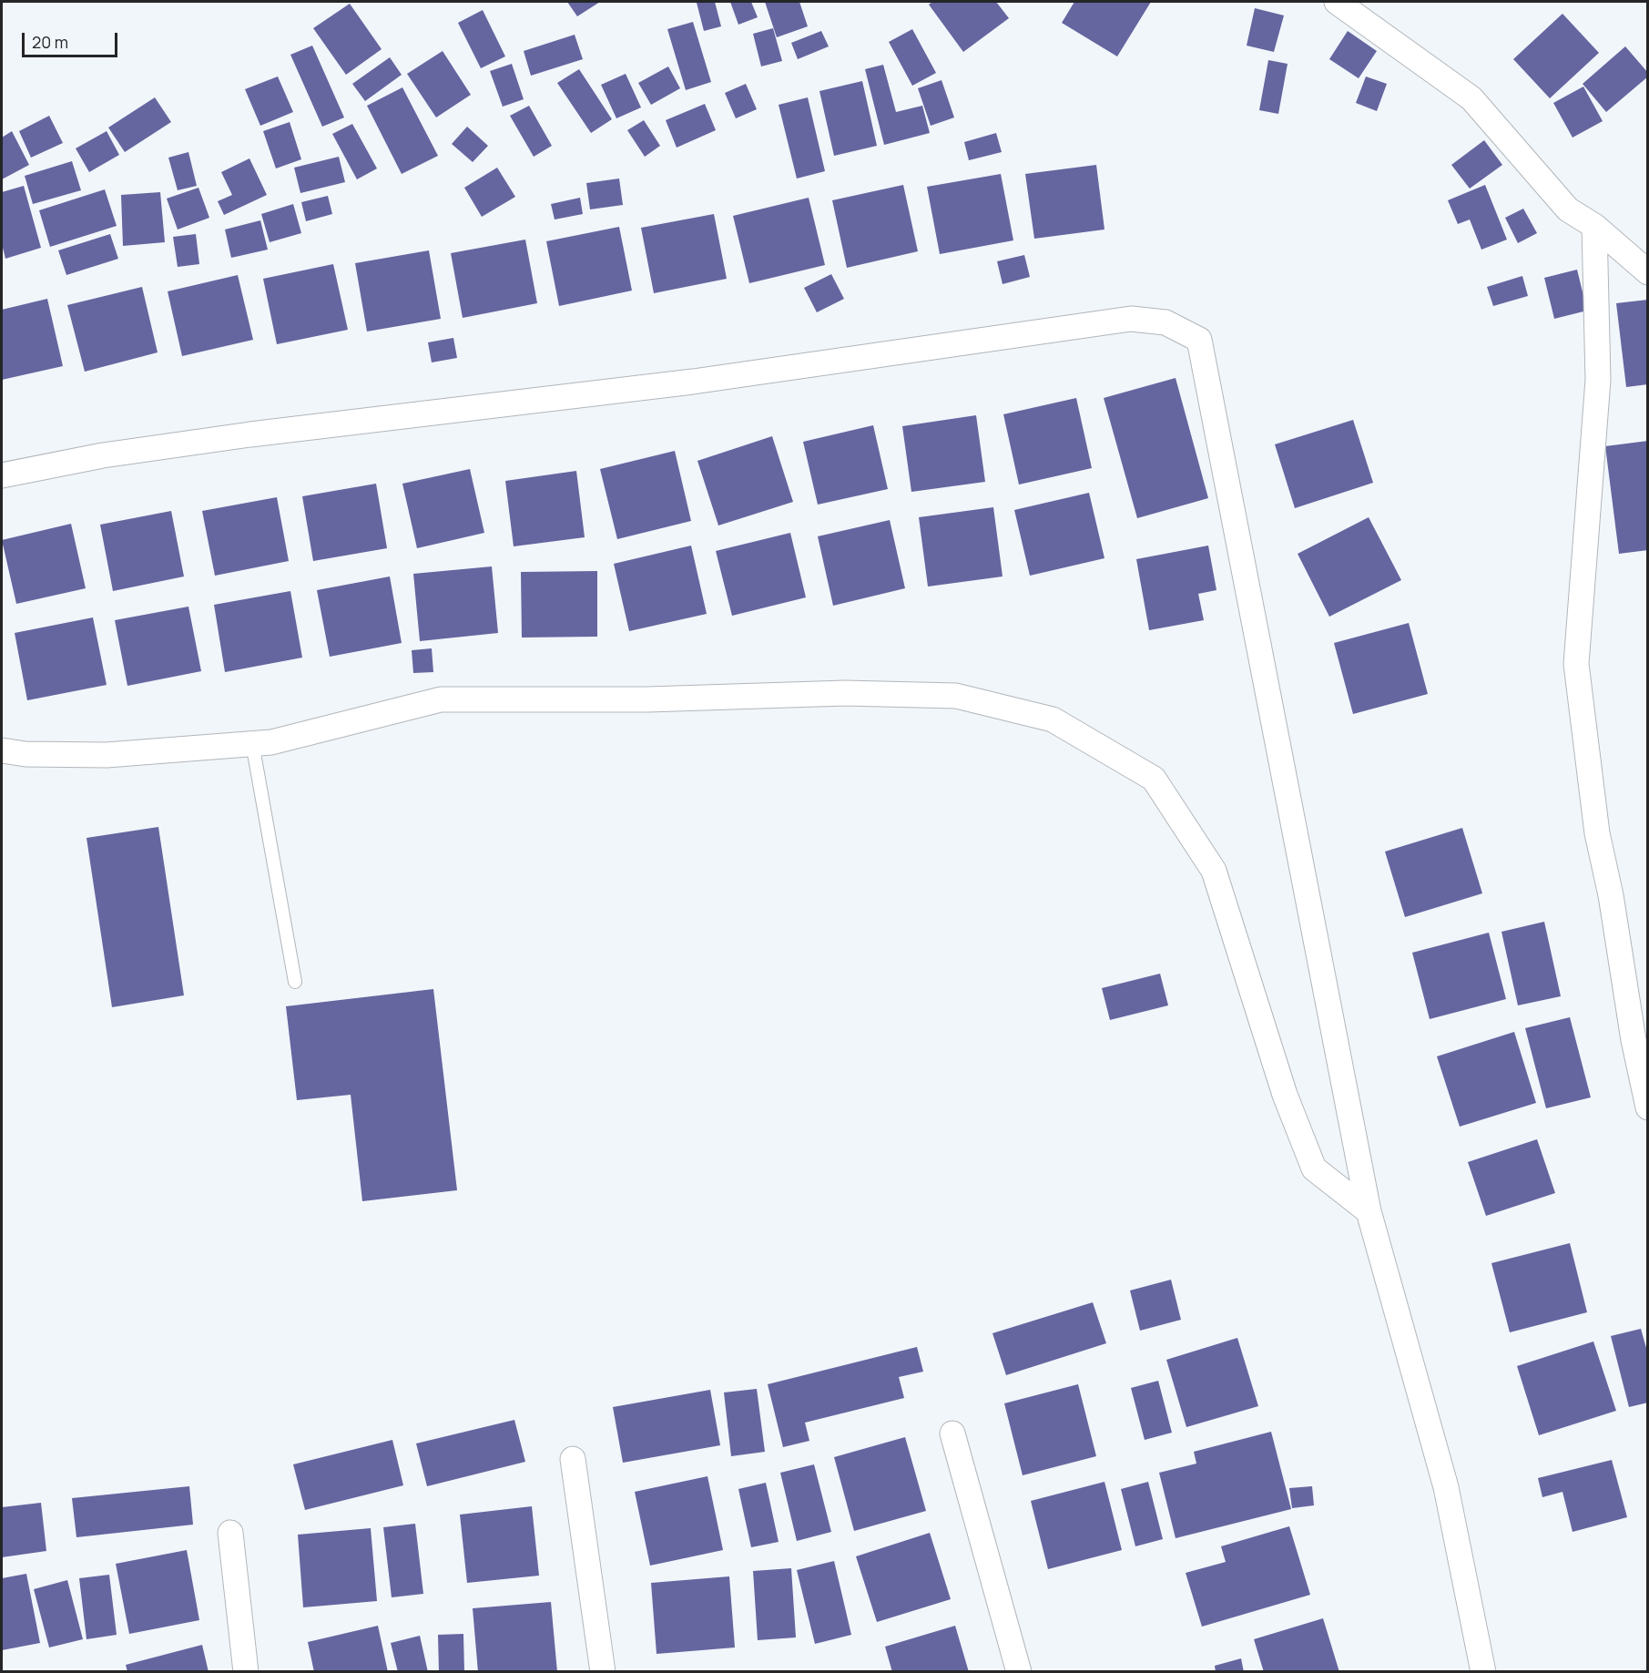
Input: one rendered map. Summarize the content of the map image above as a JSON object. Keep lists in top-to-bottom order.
{
  "scale_bar": "20 m"
}
